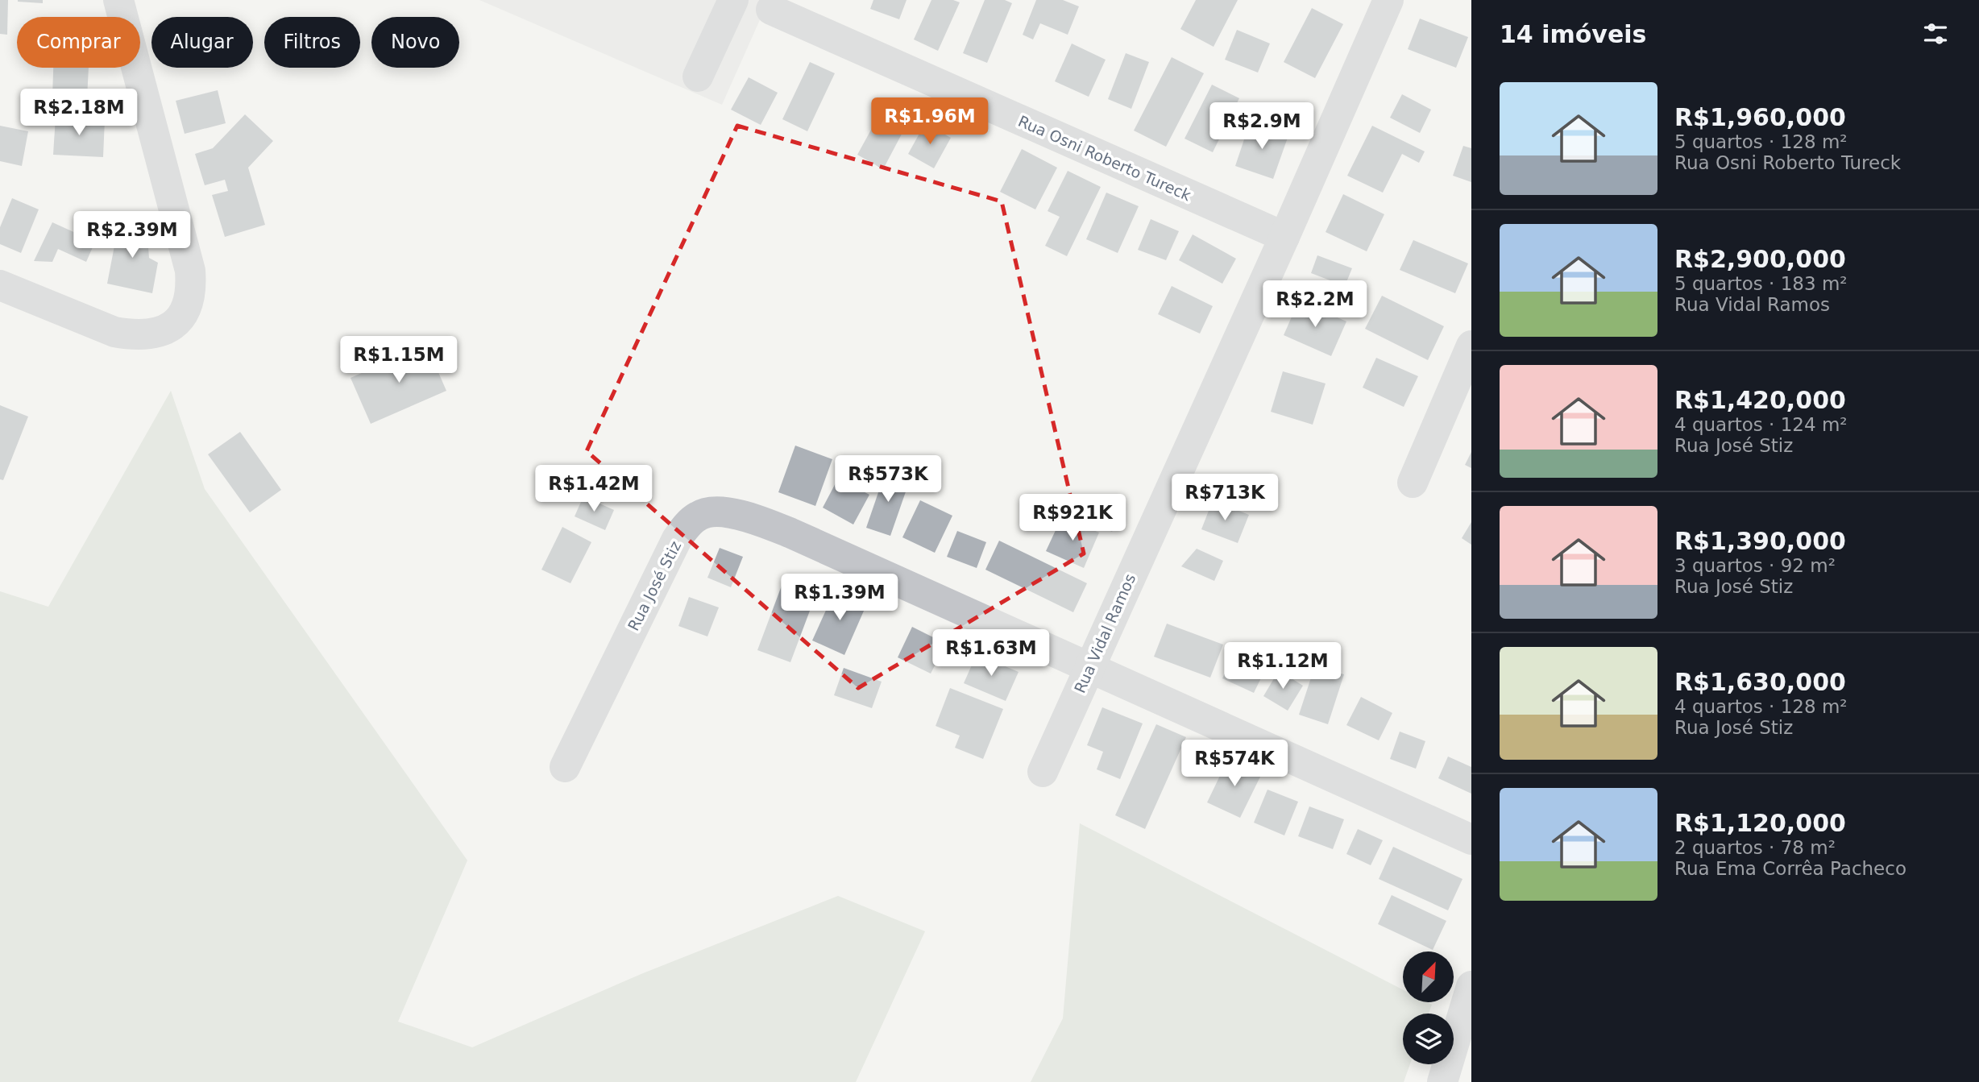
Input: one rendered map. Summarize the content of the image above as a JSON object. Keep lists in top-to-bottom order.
{
  "streets": {
    "street": ["Rua Osni Roberto Tureck", "Rua José Stiz", "Rua Vidal Ramos"]
  },
  "crossings": [
    ["Rua Osni Roberto Tureck", "Rua Vidal Ramos"],
    ["Rua José Stiz", "Rua Vidal Ramos"]
  ],
  "north": "top right",
  "page": {
    "heading": "14 imóveis",
    "chip": [
      "Comprar",
      "Alugar",
      "Filtros",
      "Novo"
    ],
    "list": [
      {
        "name": "R$1,960,000",
        "note": "5 quartos · 128 m² · Rua Osni Roberto Tureck"
      },
      {
        "name": "R$2,900,000",
        "note": "5 quartos · 183 m² · Rua Vidal Ramos"
      },
      {
        "name": "R$1,420,000",
        "note": "4 quartos · 124 m² · Rua José Stiz"
      },
      {
        "name": "R$1,390,000",
        "note": "3 quartos · 92 m² · Rua José Stiz"
      },
      {
        "name": "R$1,630,000",
        "note": "4 quartos · 128 m² · Rua José Stiz"
      },
      {
        "name": "R$1,120,000",
        "note": "2 quartos · 78 m² · Rua Ema Corrêa Pacheco"
      }
    ],
    "price": [
      "R$2.18M",
      "R$1.96M",
      "R$2.9M",
      "R$2.39M",
      "R$2.2M",
      "R$1.15M",
      "R$573K",
      "R$1.42M",
      "R$713K",
      "R$921K",
      "R$1.39M",
      "R$1.63M",
      "R$1.12M",
      "R$574K"
    ]
  }
}
